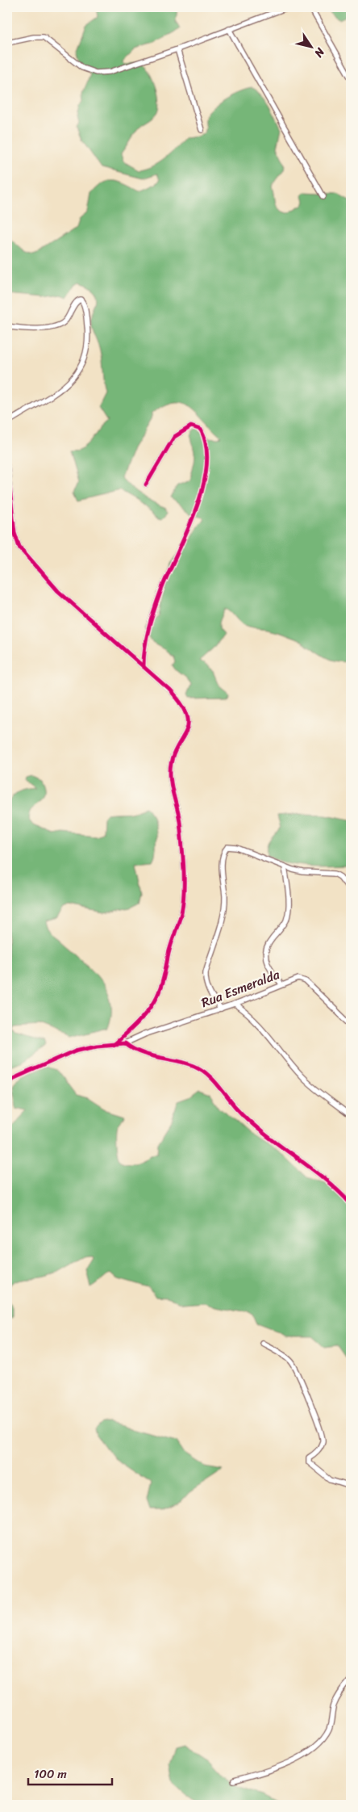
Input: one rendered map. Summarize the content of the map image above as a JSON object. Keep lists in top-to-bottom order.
{
  "streets": {
    "street": ["Rua Esmeralda"]
  },
  "scale_bar": "100 m",
  "north": "bottom right"
}
